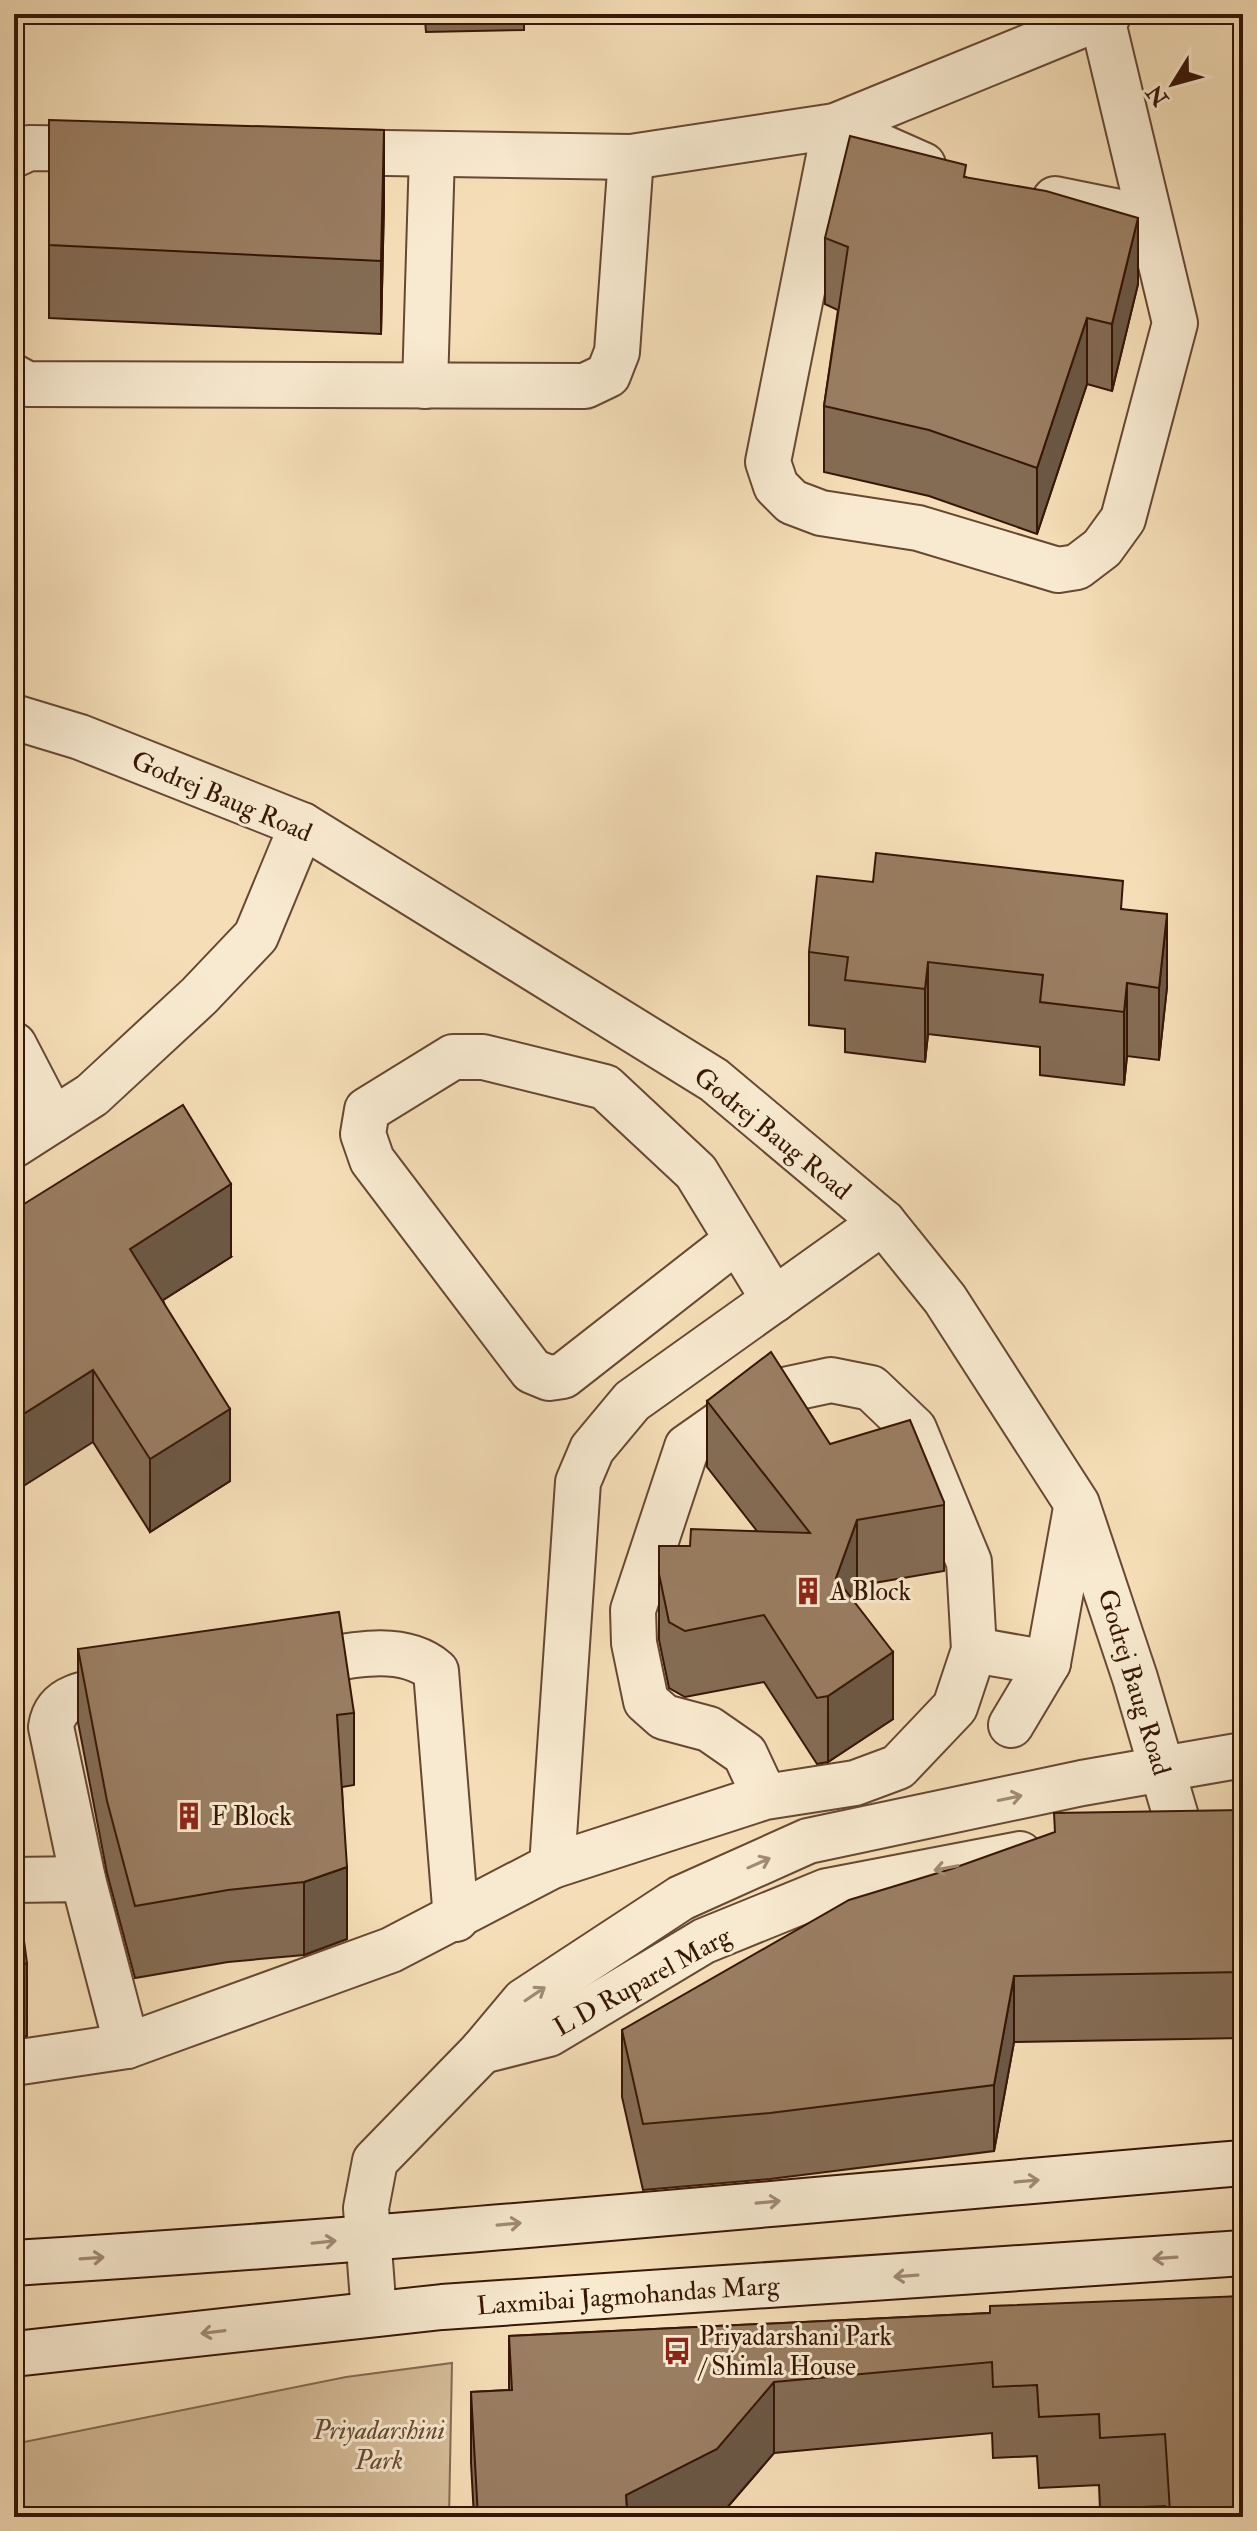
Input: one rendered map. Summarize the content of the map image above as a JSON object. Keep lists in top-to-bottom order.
{
  "streets": {
    "street": ["Godrej Baug Road", "L D Ruparel Marg", "Laxmibai Jagmohandas Marg"]
  },
  "parks": ["Priyadarshini Park"],
  "places": {
    "building": ["A Block", "F Block"],
    "bus stop": ["Priyadarshani Park / Shimla House"]
  },
  "north": "bottom left"
}
